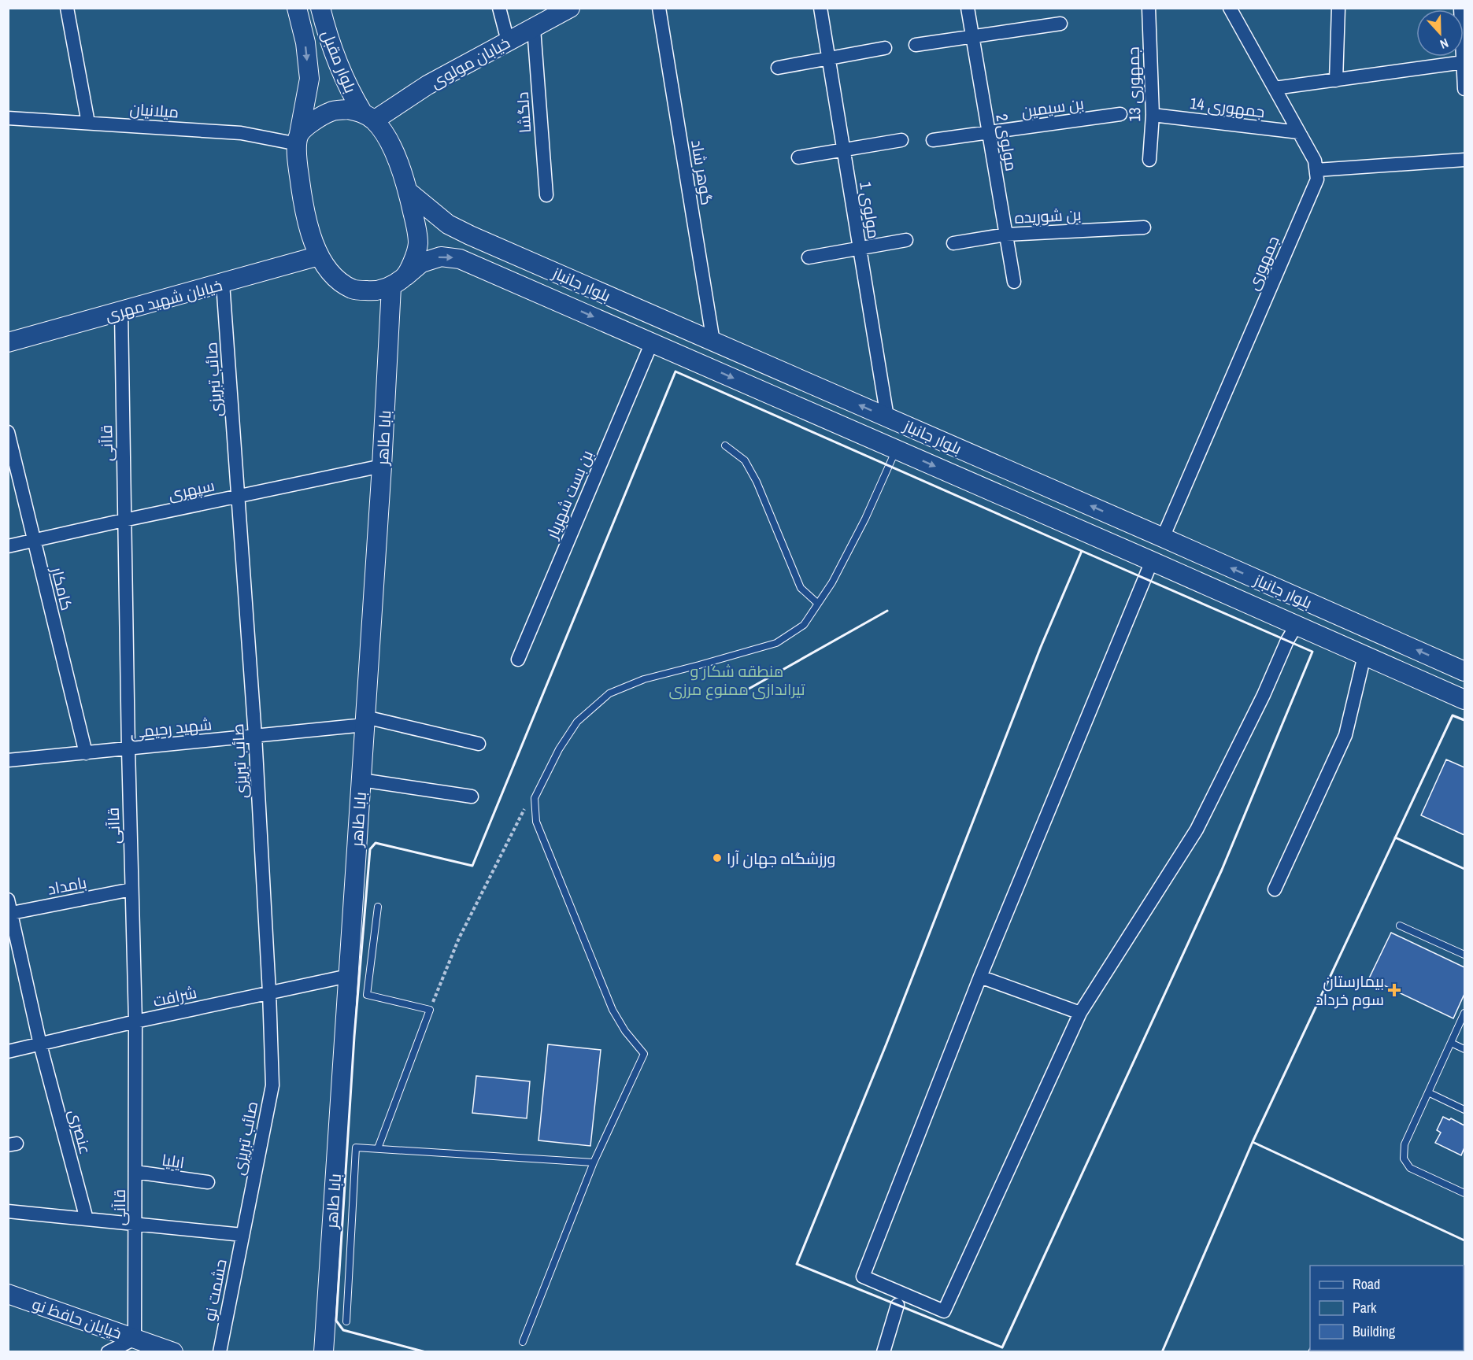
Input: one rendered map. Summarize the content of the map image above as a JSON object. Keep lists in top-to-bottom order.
{
  "streets": {
    "main road": [
      "بلوار مقبل",
      "خیابان مولوی",
      "بلوار جانباز",
      "خیابان شهید مهری",
      "بابا طاهر",
      "خیابان حافظ نو"
    ],
    "street": [
      "جمهوری 13",
      "بن سیمین",
      "جمهوری 14",
      "میلانیان",
      "دلگشا",
      "مولوی 2",
      "گوهر شاد",
      "مولوی 1",
      "بن شوریده",
      "جمهوری",
      "صائب تبریزی",
      "قاآنی",
      "سپهری",
      "بن بست شهریار",
      "کامکار",
      "شهید رحیمی",
      "بامداد",
      "شرافت",
      "عنصری",
      "ایلیا",
      "حشمت نو"
    ]
  },
  "crossings": [
    ["بلوار مقبل", "خیابان مولوی"],
    ["بلوار مقبل", "میلانیان"],
    ["بلوار مقبل", "بلوار جانباز"],
    ["بلوار مقبل", "خیابان شهید مهری"],
    ["بلوار مقبل", "بابا طاهر"],
    ["خیابان مولوی", "میلانیان"],
    ["خیابان مولوی", "دلگشا"],
    ["خیابان مولوی", "بلوار جانباز"],
    ["خیابان مولوی", "خیابان شهید مهری"],
    ["خیابان مولوی", "بابا طاهر"],
    ["جمهوری 13", "جمهوری 14"],
    ["بن سیمین", "مولوی 2"],
    ["میلانیان", "بلوار جانباز"],
    ["میلانیان", "خیابان شهید مهری"],
    ["میلانیان", "بابا طاهر"],
    ["مولوی 2", "بن شوریده"],
    ["گوهر شاد", "بلوار جانباز"],
    ["مولوی 1", "بلوار جانباز"],
    ["جمهوری", "بلوار جانباز"],
    ["بلوار جانباز", "خیابان شهید مهری"],
    ["بلوار جانباز", "بابا طاهر"],
    ["بلوار جانباز", "بن بست شهریار"],
    ["خیابان شهید مهری", "صائب تبریزی"],
    ["خیابان شهید مهری", "بابا طاهر"],
    ["خیابان شهید مهری", "قاآنی"],
    ["صائب تبریزی", "سپهری"],
    ["صائب تبریزی", "شهید رحیمی"],
    ["صائب تبریزی", "شرافت"],
    ["صائب تبریزی", "حشمت نو"],
    ["بابا طاهر", "سپهری"],
    ["بابا طاهر", "شهید رحیمی"],
    ["بابا طاهر", "شرافت"],
    ["قاآنی", "سپهری"],
    ["قاآنی", "شهید رحیمی"],
    ["قاآنی", "بامداد"],
    ["قاآنی", "شرافت"],
    ["قاآنی", "ایلیا"],
    ["قاآنی", "خیابان حافظ نو"],
    ["سپهری", "کامکار"],
    ["کامکار", "شهید رحیمی"],
    ["بامداد", "عنصری"],
    ["شرافت", "عنصری"]
  ],
  "parks": ["منطقه شکار و تیراندازی ممنوع مرزی"],
  "places": {
    "other": ["ورزشگاه جهان آرا"],
    "health": ["بیمارستان سوم خرداد"]
  },
  "legend": ["Road", "Park", "Building"],
  "north": "bottom"
}
